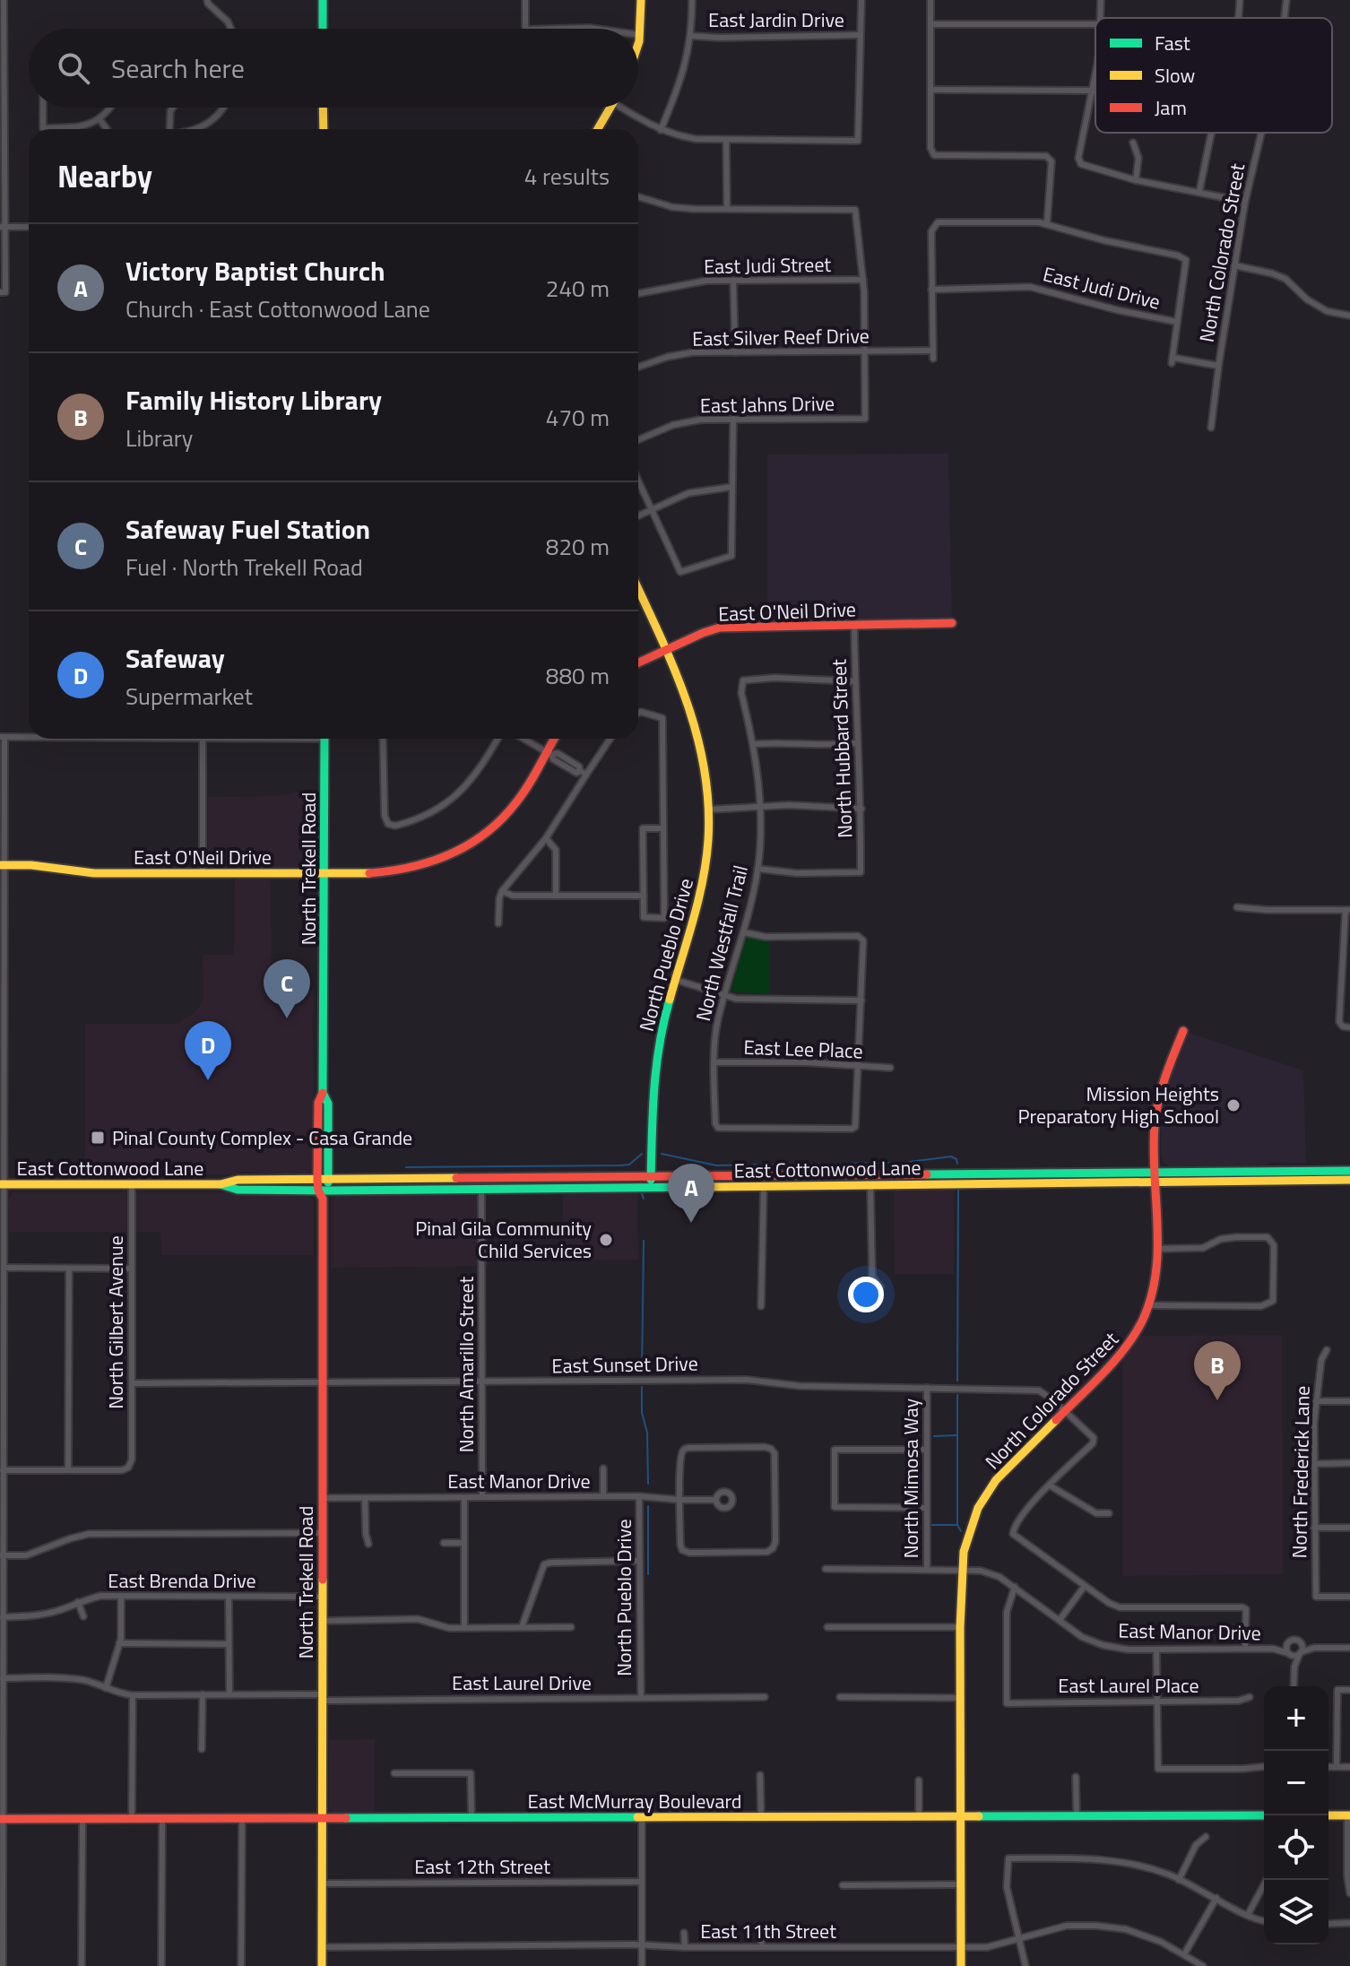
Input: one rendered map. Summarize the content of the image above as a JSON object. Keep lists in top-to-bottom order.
{
  "streets": {
    "street": [
      "East Jardin Drive",
      "North Colorado Street",
      "East Judi Street",
      "East Judi Drive",
      "East Silver Reef Drive",
      "East Jahns Drive",
      "East O'Neil Drive",
      "North Hubbard Street",
      "North Trekell Road",
      "North Westfall Trail",
      "North Pueblo Drive",
      "East Lee Place",
      "East Cottonwood Lane",
      "North Gilbert Avenue",
      "North Amarillo Street",
      "East Sunset Drive",
      "North Frederick Lane",
      "North Mimosa Way",
      "East Manor Drive",
      "East Brenda Drive",
      "East Laurel Drive",
      "East Laurel Place",
      "East McMurray Boulevard",
      "East 12th Street",
      "East 11th Street"
    ]
  },
  "crossings": [
    ["North Colorado Street", "East Cottonwood Lane"],
    ["North Colorado Street", "East Sunset Drive"],
    ["North Colorado Street", "East Manor Drive"],
    ["North Colorado Street", "East McMurray Boulevard"],
    ["North Colorado Street", "East 11th Street"],
    ["East Silver Reef Drive", "East Jahns Drive"],
    ["East O'Neil Drive", "North Hubbard Street"],
    ["East O'Neil Drive", "North Trekell Road"],
    ["East O'Neil Drive", "North Pueblo Drive"],
    ["North Hubbard Street", "North Westfall Trail"],
    ["North Trekell Road", "East Cottonwood Lane"],
    ["North Trekell Road", "East Sunset Drive"],
    ["North Trekell Road", "East Manor Drive"],
    ["North Trekell Road", "East Brenda Drive"],
    ["North Trekell Road", "East Laurel Drive"],
    ["North Trekell Road", "East McMurray Boulevard"],
    ["North Trekell Road", "East 12th Street"],
    ["North Trekell Road", "East 11th Street"],
    ["North Westfall Trail", "East Lee Place"],
    ["North Pueblo Drive", "East Cottonwood Lane"],
    ["North Pueblo Drive", "East Manor Drive"],
    ["North Pueblo Drive", "East Laurel Drive"],
    ["East Cottonwood Lane", "North Gilbert Avenue"],
    ["East Cottonwood Lane", "North Amarillo Street"],
    ["North Gilbert Avenue", "East Sunset Drive"],
    ["North Amarillo Street", "East Sunset Drive"],
    ["North Amarillo Street", "East Manor Drive"],
    ["East Sunset Drive", "North Mimosa Way"],
    ["North Mimosa Way", "East Manor Drive"],
    ["East Manor Drive", "East Laurel Place"]
  ],
  "places": {
    "other": ["Mission Heights Preparatory High School", "Pinal Gila Community Child Services"],
    "transit": ["Pinal County Complex - Casa Grande"]
  },
  "legend": ["Fast", "Slow", "Jam"],
  "page": {
    "search": "Search here",
    "heading": ["Nearby", "4 results"],
    "list": [
      {
        "mark": "A",
        "name": "Victory Baptist Church",
        "note": "Church · East Cottonwood Lane",
        "value": "240 m"
      },
      {
        "mark": "B",
        "name": "Family History Library",
        "note": "Library",
        "value": "470 m"
      },
      {
        "mark": "C",
        "name": "Safeway Fuel Station",
        "note": "Fuel · North Trekell Road",
        "value": "820 m"
      },
      {
        "mark": "D",
        "name": "Safeway",
        "note": "Supermarket",
        "value": "880 m"
      }
    ],
    "pins": [
      "C",
      "D",
      "A",
      "B"
    ],
    "map_buttons": ["+", "−"]
  }
}
